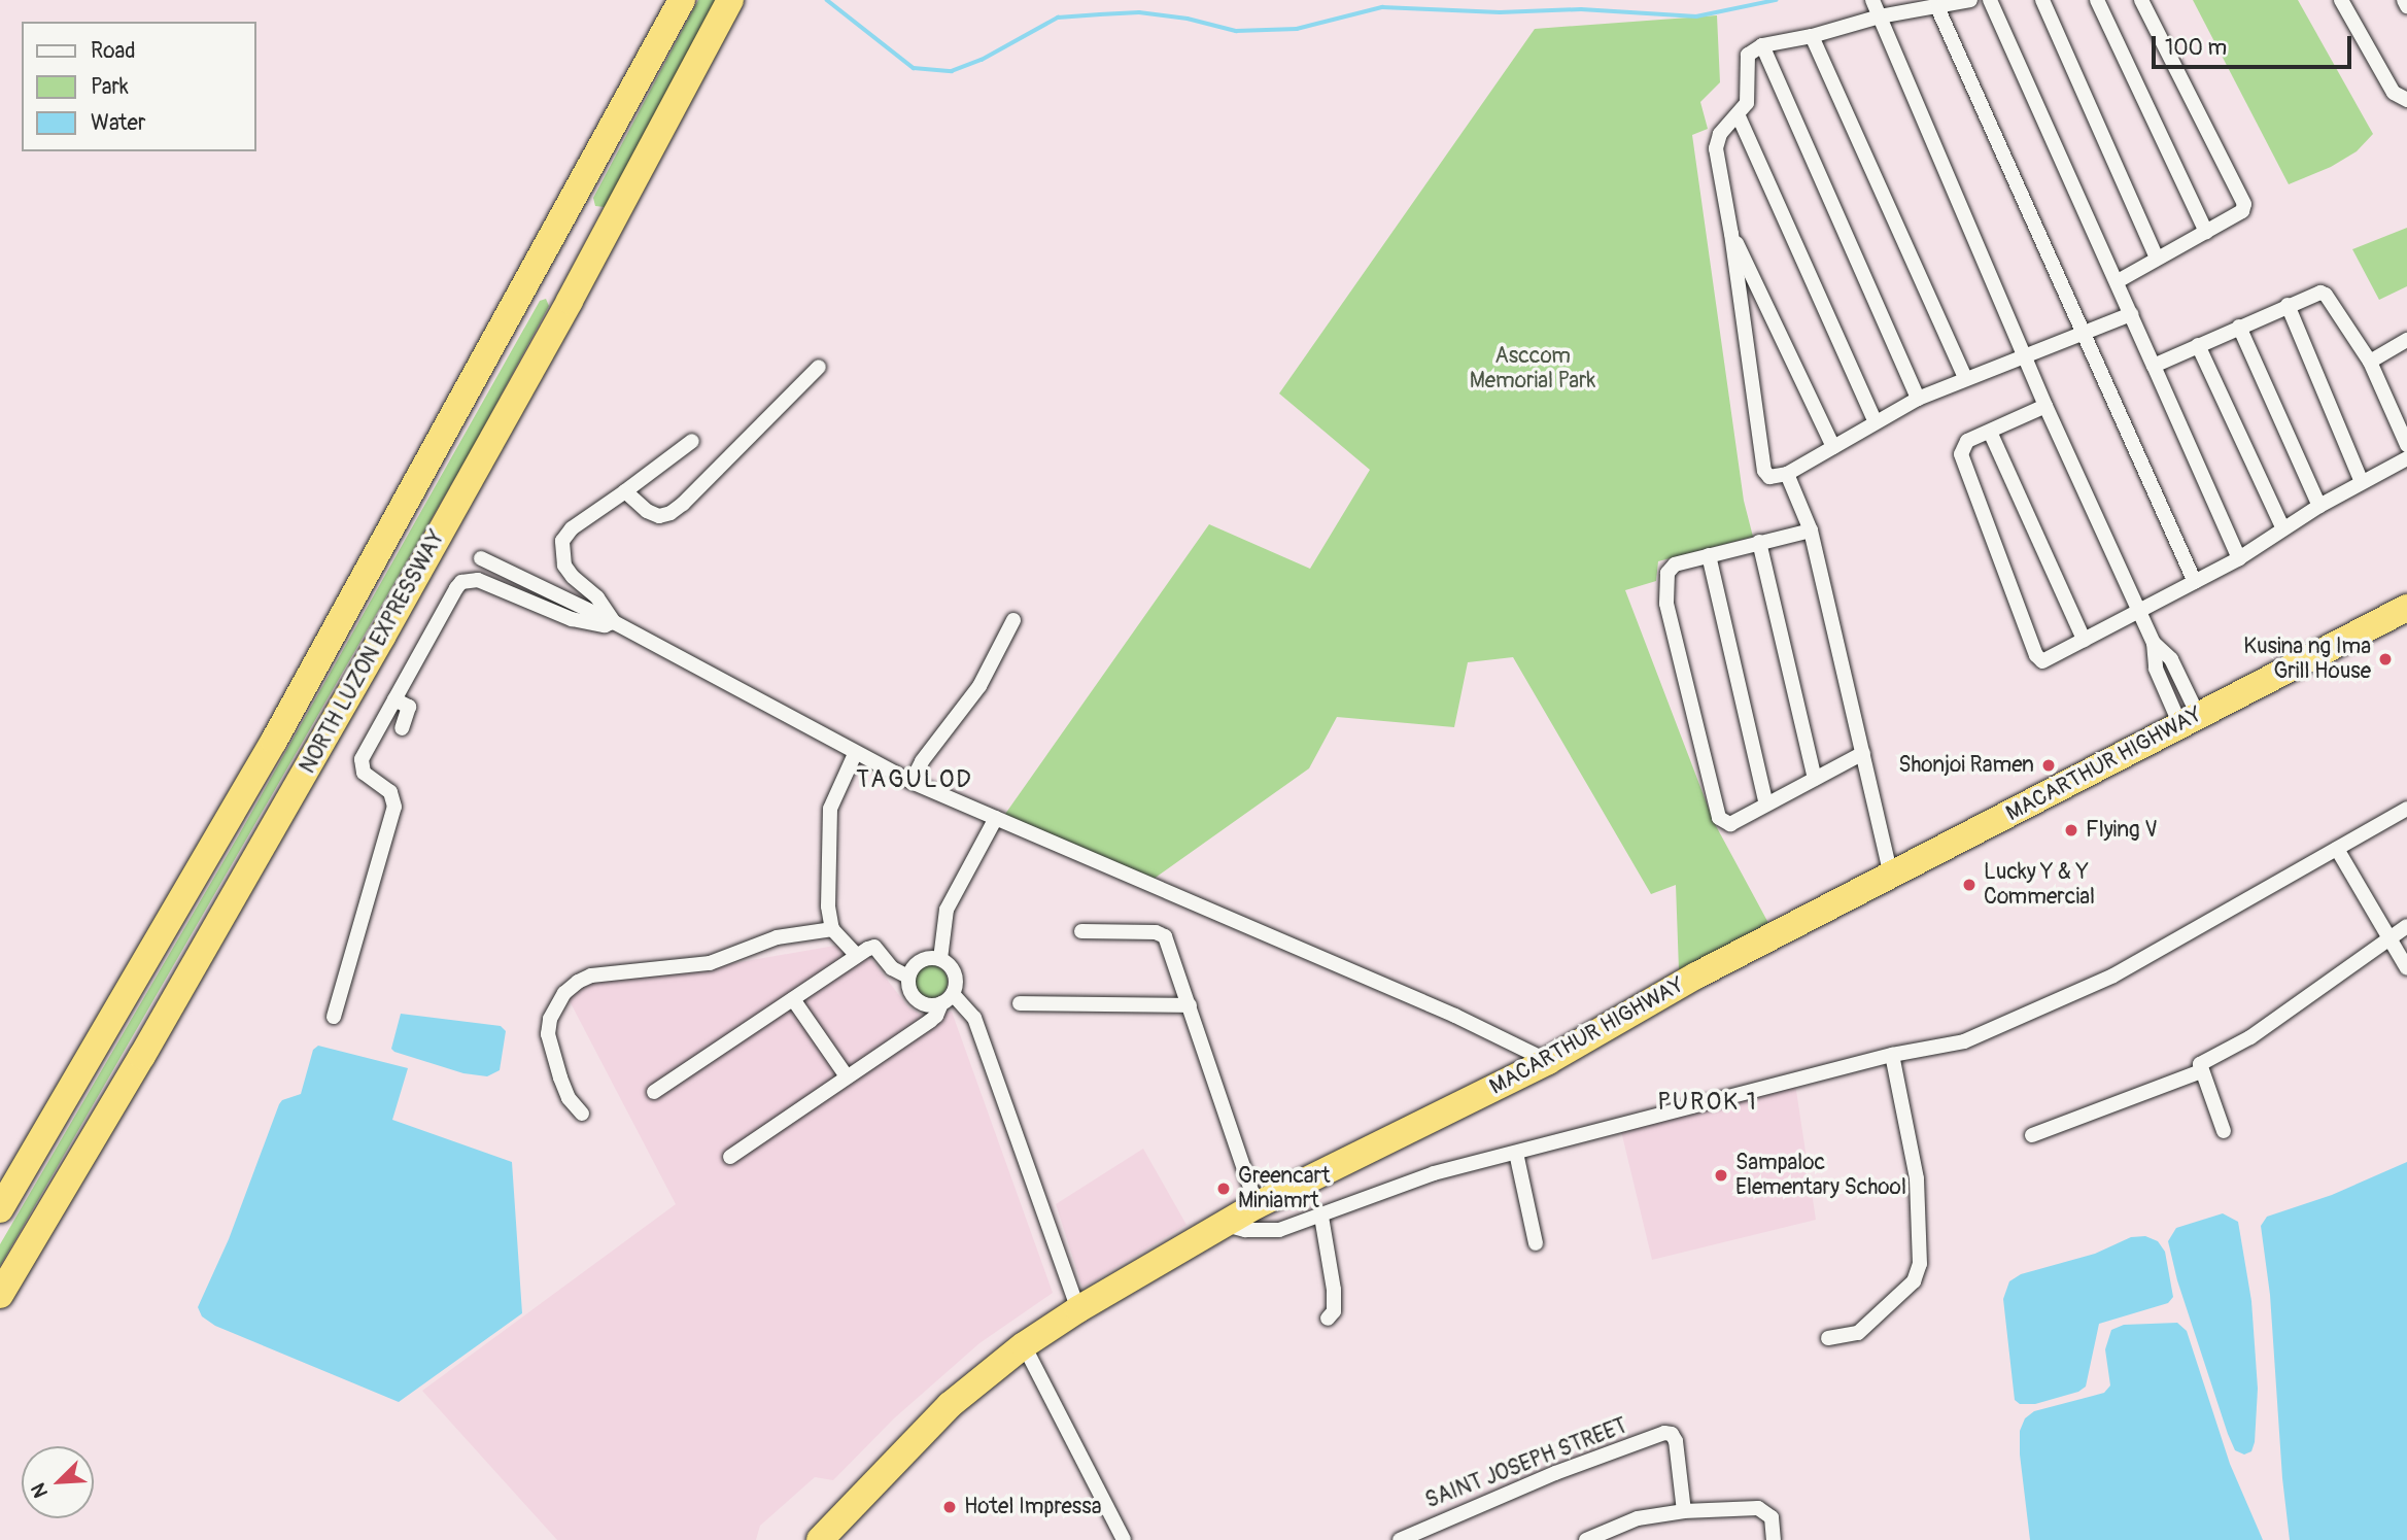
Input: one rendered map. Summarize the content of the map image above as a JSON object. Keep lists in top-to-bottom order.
{
  "streets": {
    "highway": ["NORTH LUZON EXPRESSWAY", "MACARTHUR HIGHWAY"],
    "street": ["SAINT JOSEPH STREET"]
  },
  "districts": ["TAGULOD", "PUROK 1"],
  "parks": ["Asccom Memorial Park"],
  "places": [
    "Kusina ng Ima Grill House",
    "Shonjoi Ramen",
    "Flying V",
    "Lucky Y & Y Commercial",
    "Sampaloc Elementary School",
    "Greencart Miniamrt",
    "Hotel Impressa"
  ],
  "legend": ["Road", "Park", "Water"],
  "scale_bar": "100 m",
  "north": "bottom left"
}
